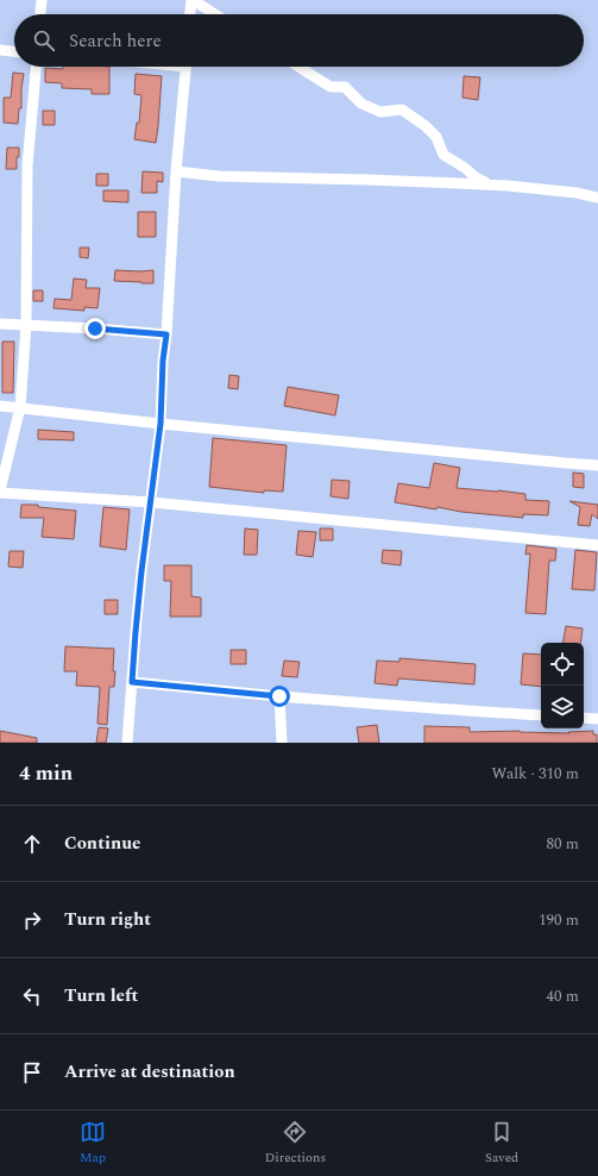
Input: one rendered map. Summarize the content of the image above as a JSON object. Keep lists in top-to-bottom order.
{
  "page": {
    "search": "Search here",
    "heading": ["4 min", "Walk · 310 m"],
    "list": [
      ["Continue", "80 m"],
      ["Turn right", "190 m"],
      ["Turn left", "40 m"],
      "Arrive at destination"
    ],
    "nav": ["Map", "Directions", "Saved"]
  }
}
